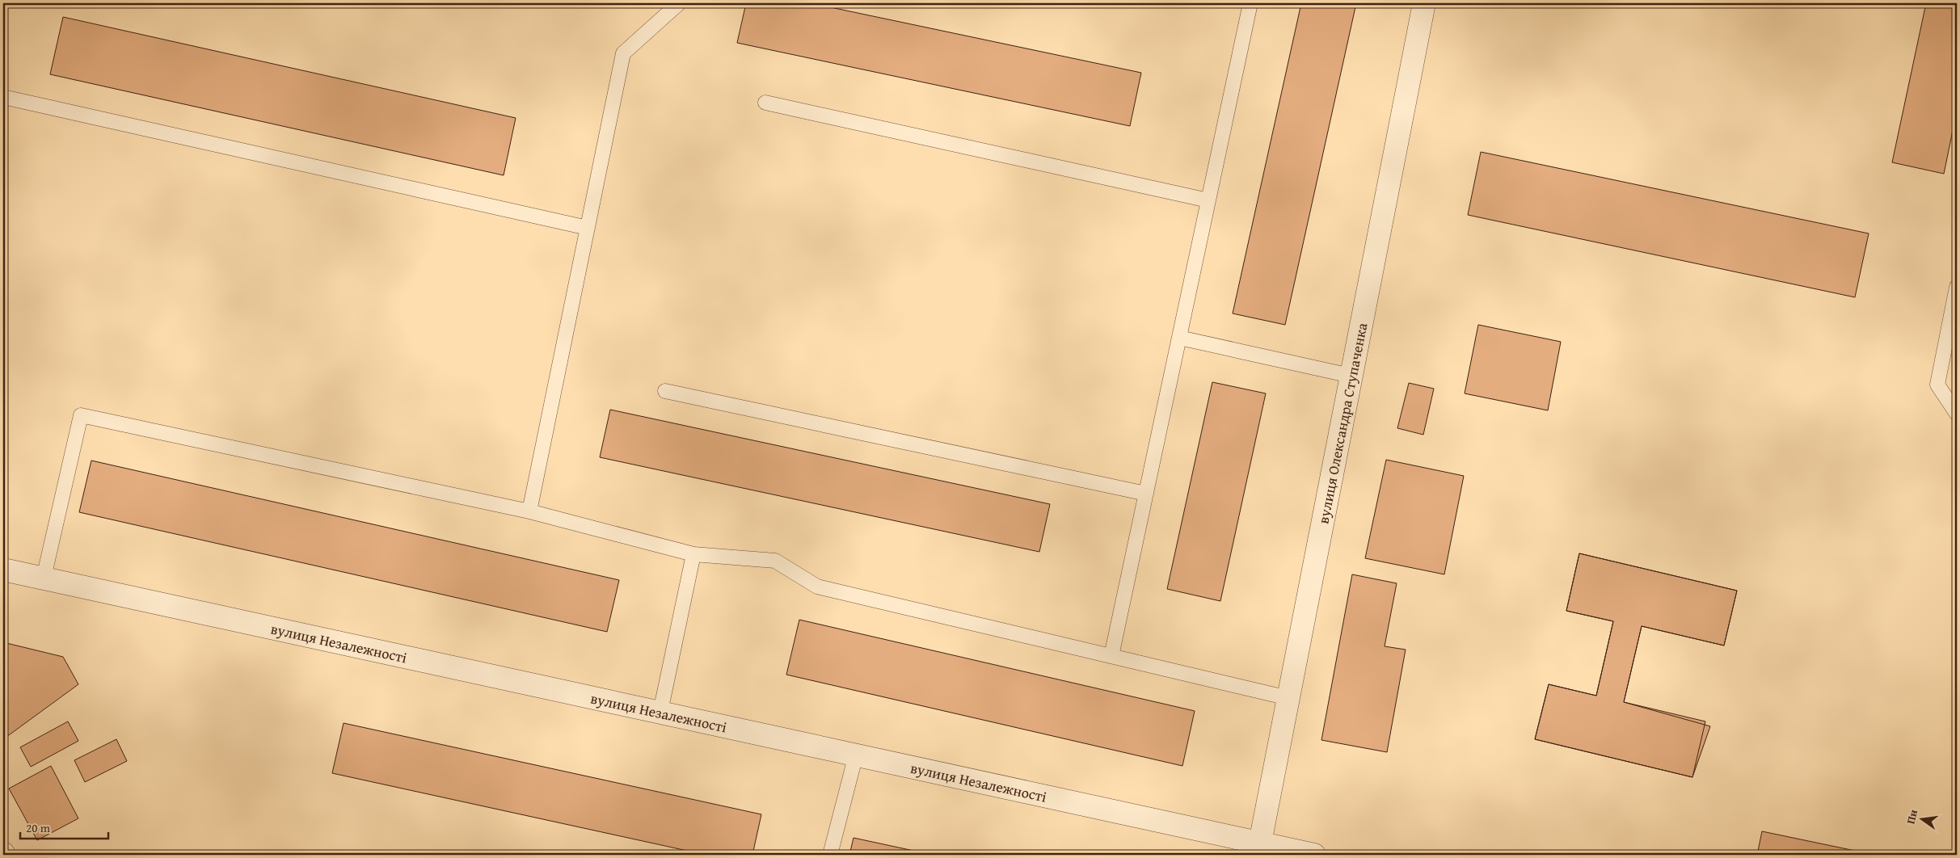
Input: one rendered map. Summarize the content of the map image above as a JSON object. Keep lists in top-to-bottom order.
{
  "streets": {
    "street": ["вулиця Олександра Ступаченка", "вулиця Незалежності"]
  },
  "crossings": [
    ["вулиця Олександра Ступаченка", "вулиця Незалежності"]
  ],
  "scale_bar": "20 m",
  "north": "left"
}
